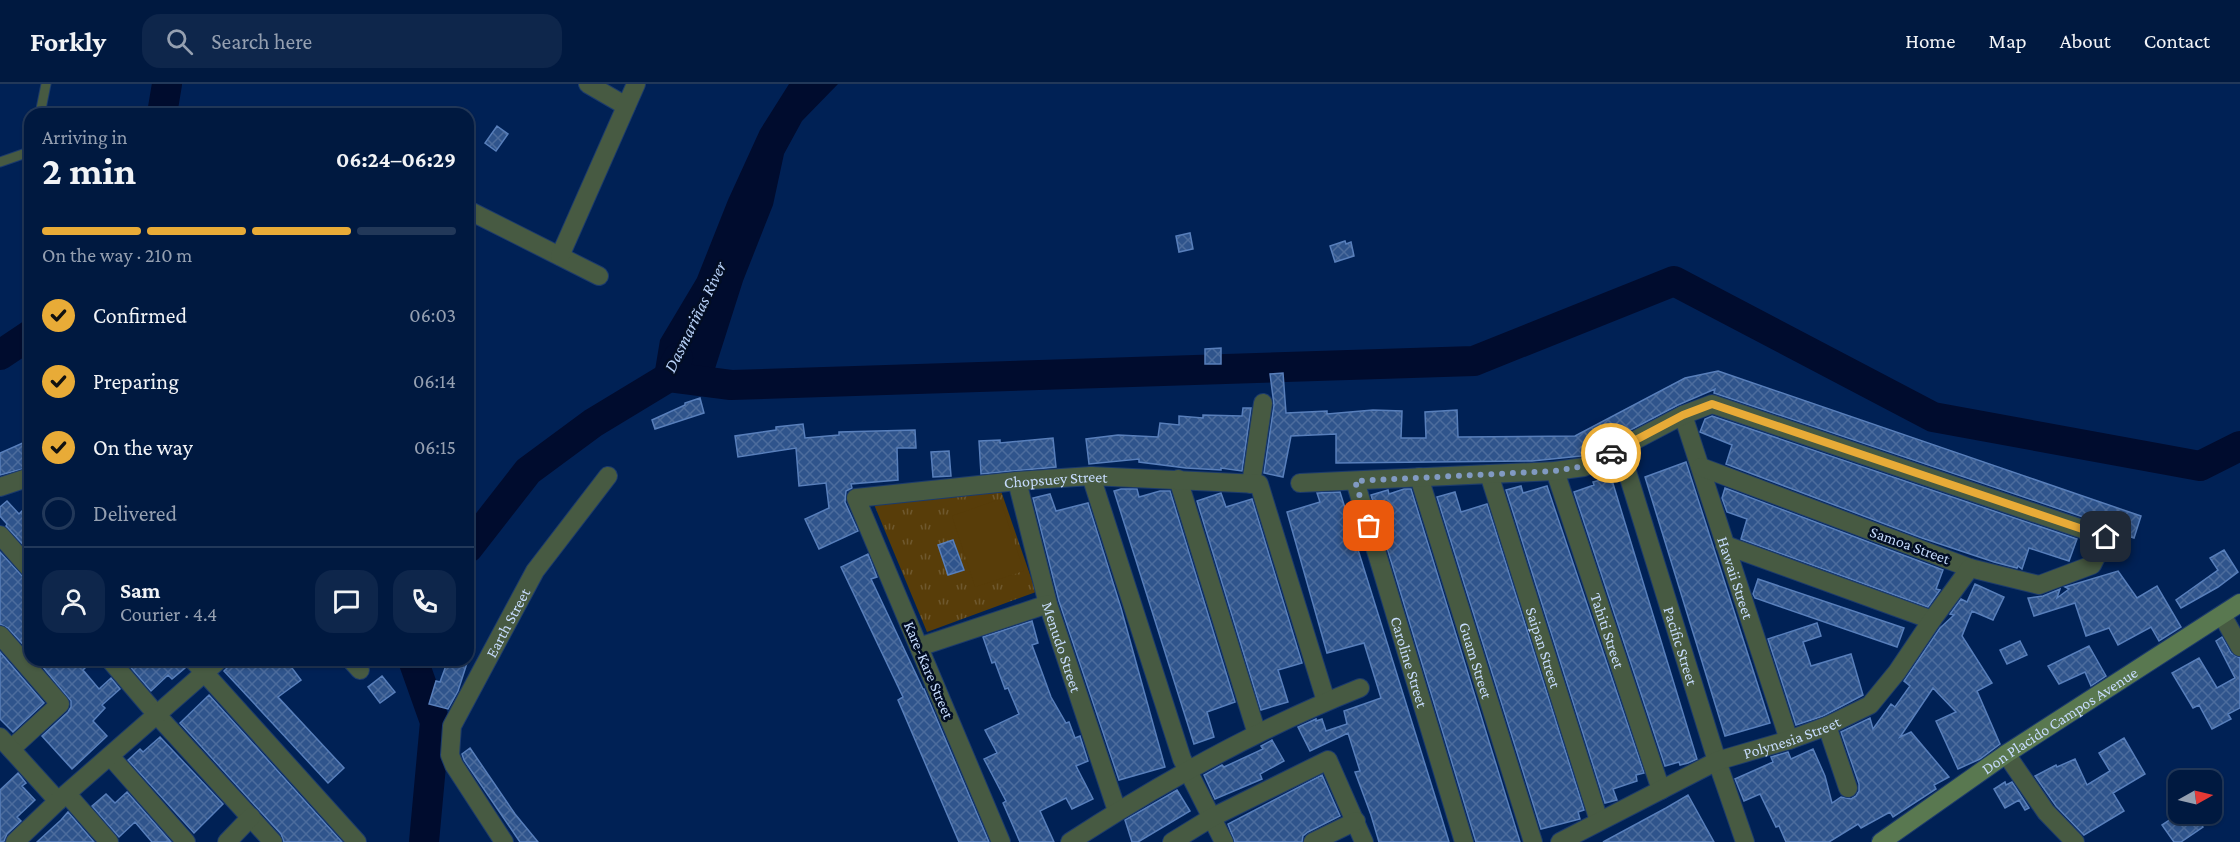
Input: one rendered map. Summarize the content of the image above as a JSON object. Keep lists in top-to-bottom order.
{
  "streets": {
    "main road": ["Don Placido Campos Avenue"],
    "street": [
      "Chopsuey Street",
      "Samoa Street",
      "Hawaii Street",
      "Earth Street",
      "Tahiti Street",
      "Pacific Street",
      "Menudo Street",
      "Saipan Street",
      "Guam Street",
      "Caroline Street",
      "Kare-Kare Street",
      "Polynesia Street"
    ]
  },
  "crossings": [
    ["Chopsuey Street", "Menudo Street"],
    ["Chopsuey Street", "Kare-Kare Street"],
    ["Samoa Street", "Hawaii Street"],
    ["Samoa Street", "Polynesia Street"],
    ["Hawaii Street", "Polynesia Street"],
    ["Tahiti Street", "Polynesia Street"],
    ["Pacific Street", "Polynesia Street"],
    ["Saipan Street", "Polynesia Street"]
  ],
  "water": ["Dasmariñas River"],
  "north": "right",
  "page": {
    "header": "Forkly",
    "search": "Search here",
    "nav": [
      "Home",
      "Map",
      "About",
      "Contact"
    ],
    "heading": ["2 min", "Arriving in", "06:24–06:29"],
    "panel": ["Sam", "Courier · 4.4"],
    "bar": "On the way · 210 m",
    "list": [
      ["Confirmed", "06:03"],
      ["Preparing", "06:14"],
      ["On the way", "06:15"],
      "Delivered"
    ]
  }
}
